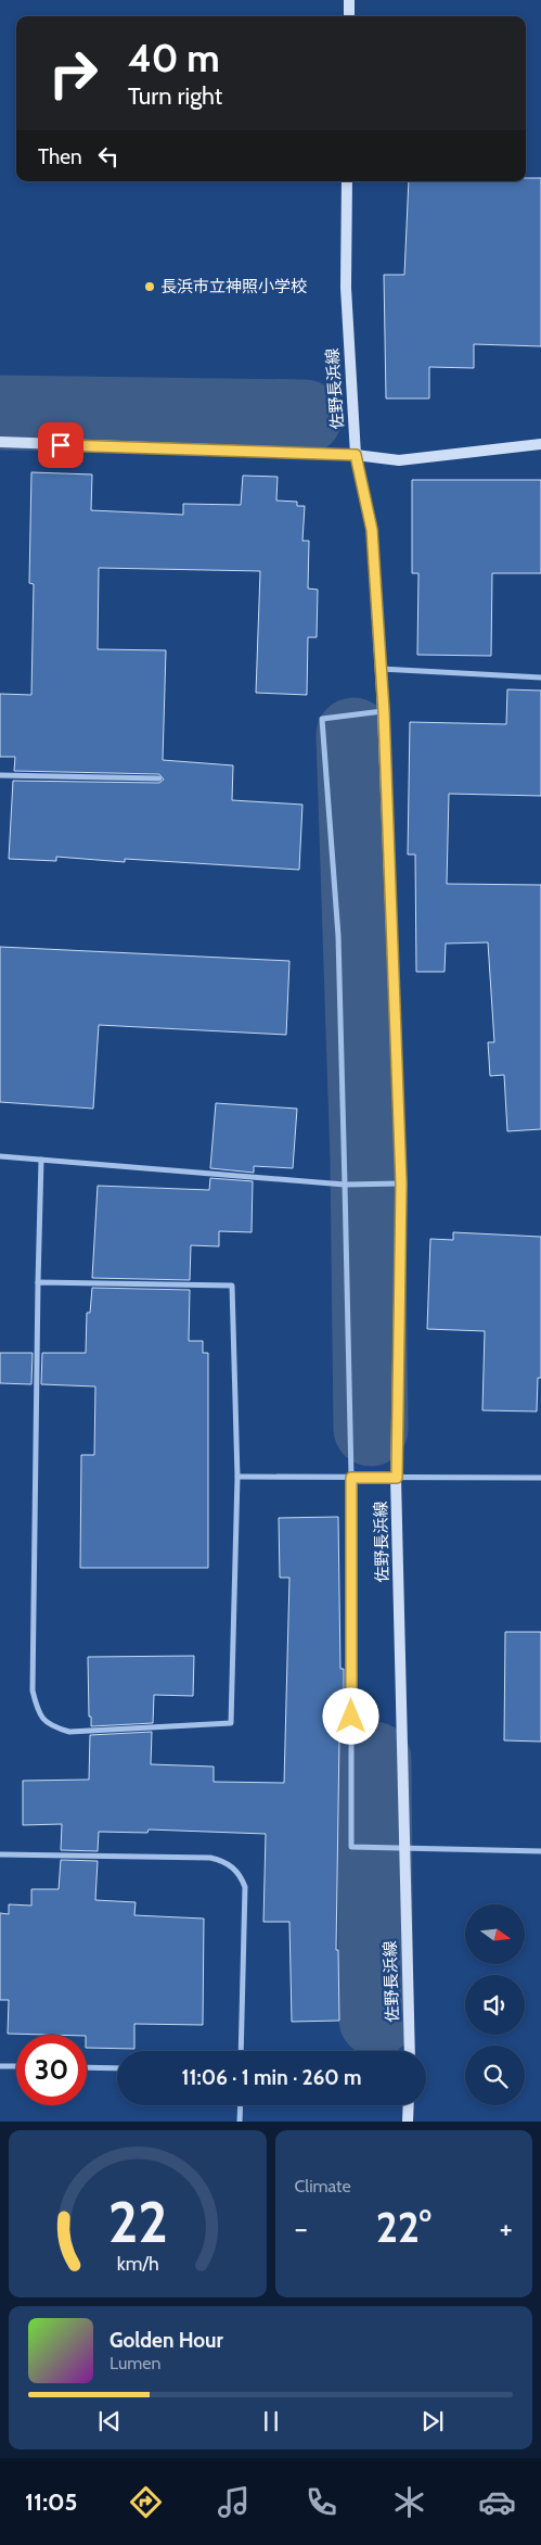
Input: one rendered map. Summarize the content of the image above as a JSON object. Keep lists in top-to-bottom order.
{
  "streets": {
    "main road": ["佐野長浜線"]
  },
  "places": ["長浜市立神照小学校"],
  "north": "right",
  "page": {
    "turn": ["40 m", "Turn right"],
    "then": "Then",
    "limit": "30",
    "trip": "11:06 · 1 min · 260 m",
    "tile": "Climate",
    "heat": ["−", "22°", "+"],
    "song": ["Golden Hour", "Lumen"],
    "tabs": "11:05",
    "gauge": ["22", "km/h"]
  }
}
